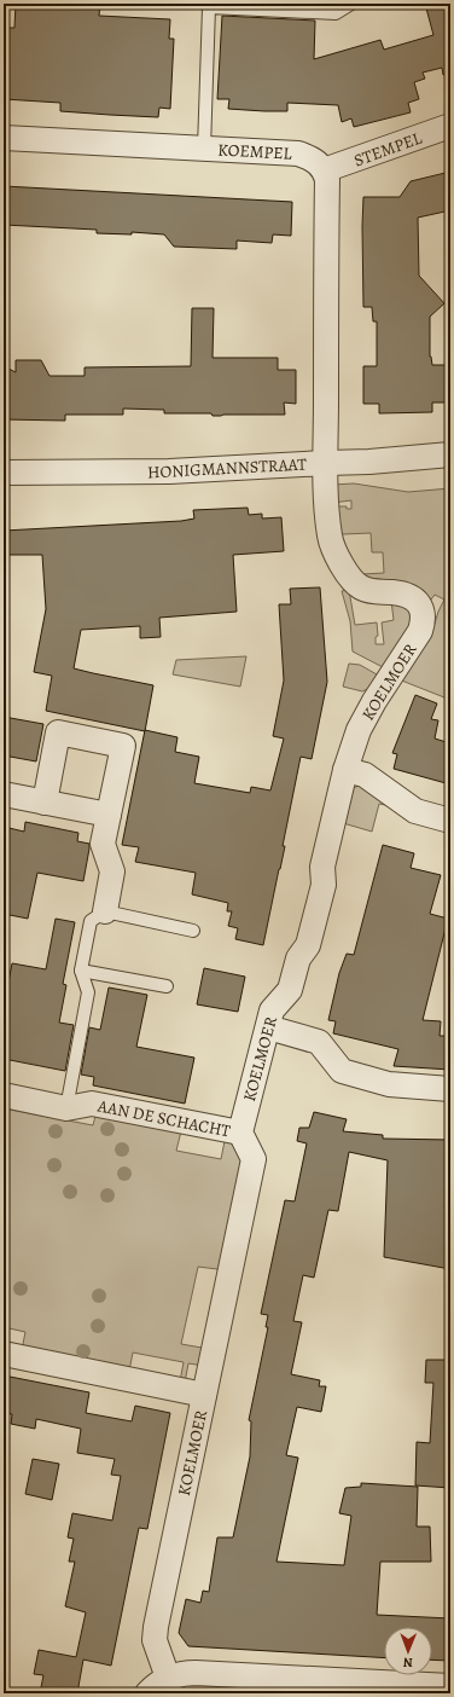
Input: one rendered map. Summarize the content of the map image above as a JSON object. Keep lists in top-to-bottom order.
{
  "streets": {
    "street": [
      "STEMPEL",
      "KOEMPEL",
      "HONIGMANNSTRAAT",
      "KOELMOER",
      "AAN DE SCHACHT"
    ]
  },
  "crossings": [
    ["STEMPEL", "KOEMPEL"],
    ["HONIGMANNSTRAAT", "KOELMOER"],
    ["KOELMOER", "AAN DE SCHACHT"]
  ],
  "north": "bottom"
}
